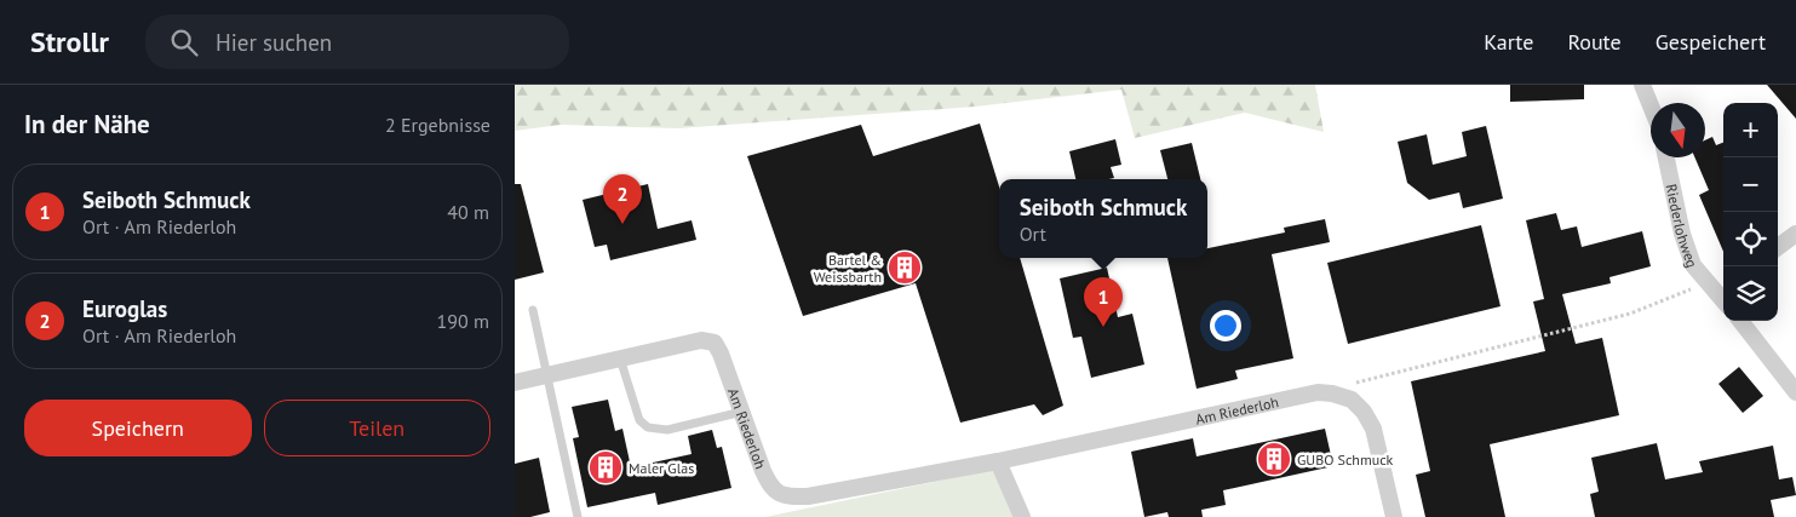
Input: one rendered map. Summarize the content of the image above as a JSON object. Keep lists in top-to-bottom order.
{
  "streets": {
    "street": ["Riederlohweg", "Am Riederloh"]
  },
  "places": {
    "building": ["Bartel & Weissbarth", "GUBO Schmuck", "Maler Glas"]
  },
  "north": "bottom",
  "page": {
    "header": "Strollr",
    "search": "Hier suchen",
    "nav": ["Karte", "Route", "Gespeichert"],
    "heading": ["In der Nähe", "2 Ergebnisse"],
    "map_buttons": ["+", "−"],
    "list": [
      {
        "mark": "1",
        "name": "Seiboth Schmuck",
        "note": "Ort · Am Riederloh",
        "value": "40 m"
      },
      {
        "mark": "2",
        "name": "Euroglas",
        "note": "Ort · Am Riederloh",
        "value": "190 m"
      }
    ],
    "pins": ["2", "1"],
    "popup": ["Seiboth Schmuck", "Ort"],
    "buttons": ["Speichern", "Teilen"]
  }
}
